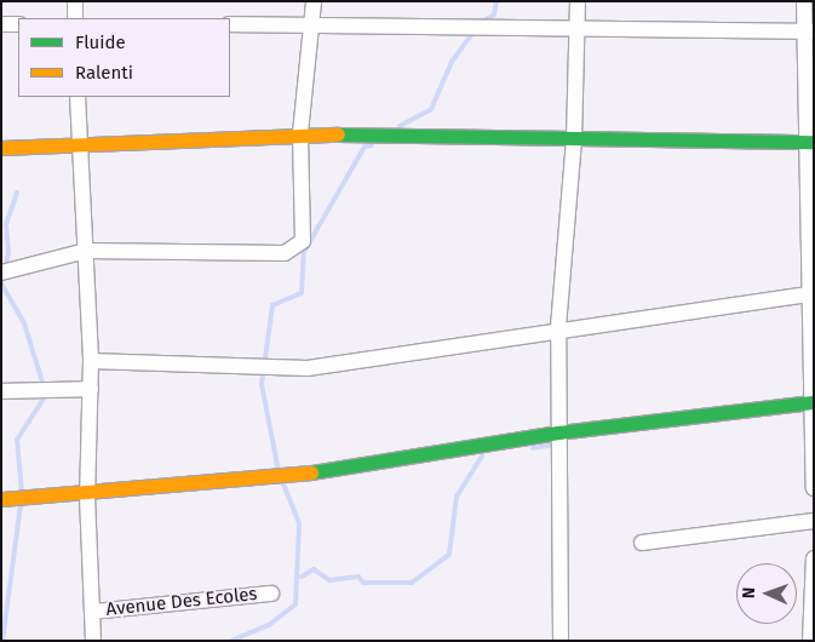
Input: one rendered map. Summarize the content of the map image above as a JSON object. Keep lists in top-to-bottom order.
{
  "streets": {
    "street": ["Avenue Des Ecoles"]
  },
  "legend": ["Fluide", "Ralenti"],
  "north": "left"
}
